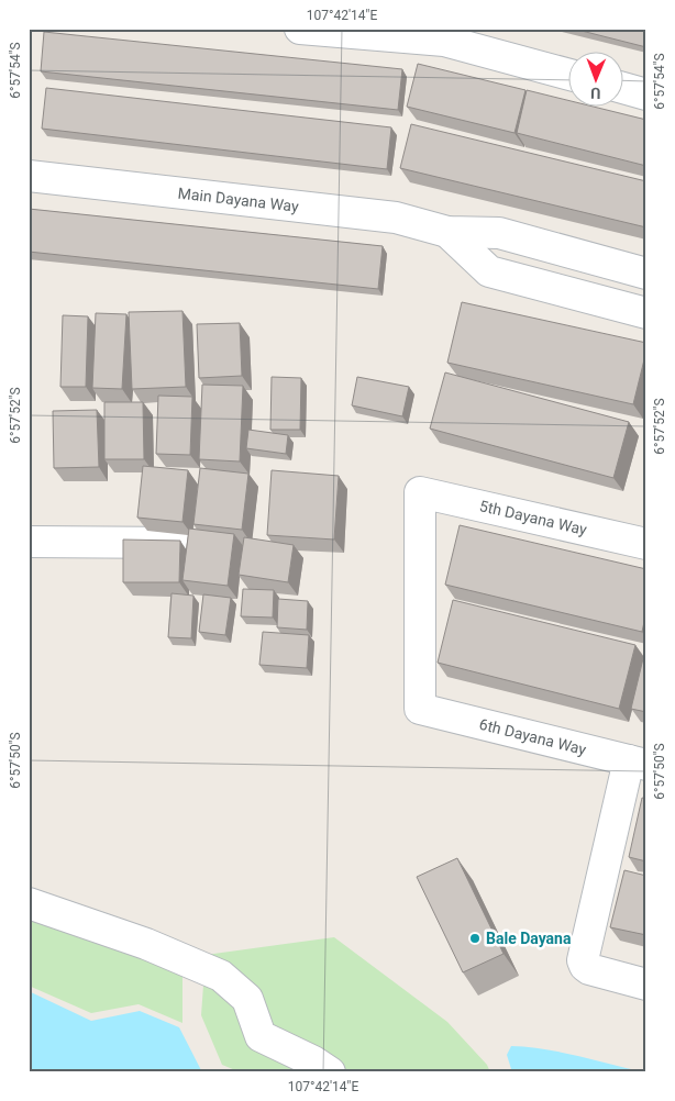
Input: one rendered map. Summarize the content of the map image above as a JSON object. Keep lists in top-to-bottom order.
{
  "streets": {
    "street": ["Main Dayana Way", "5th Dayana Way", "6th Dayana Way"]
  },
  "crossings": [
    ["5th Dayana Way", "6th Dayana Way"]
  ],
  "places": ["Bale Dayana"],
  "north": "bottom",
  "coordinates": [
    "107°42'14\"E",
    "6°57'54\"S",
    "6°57'52\"S",
    "6°57'50\"S"
  ]
}
